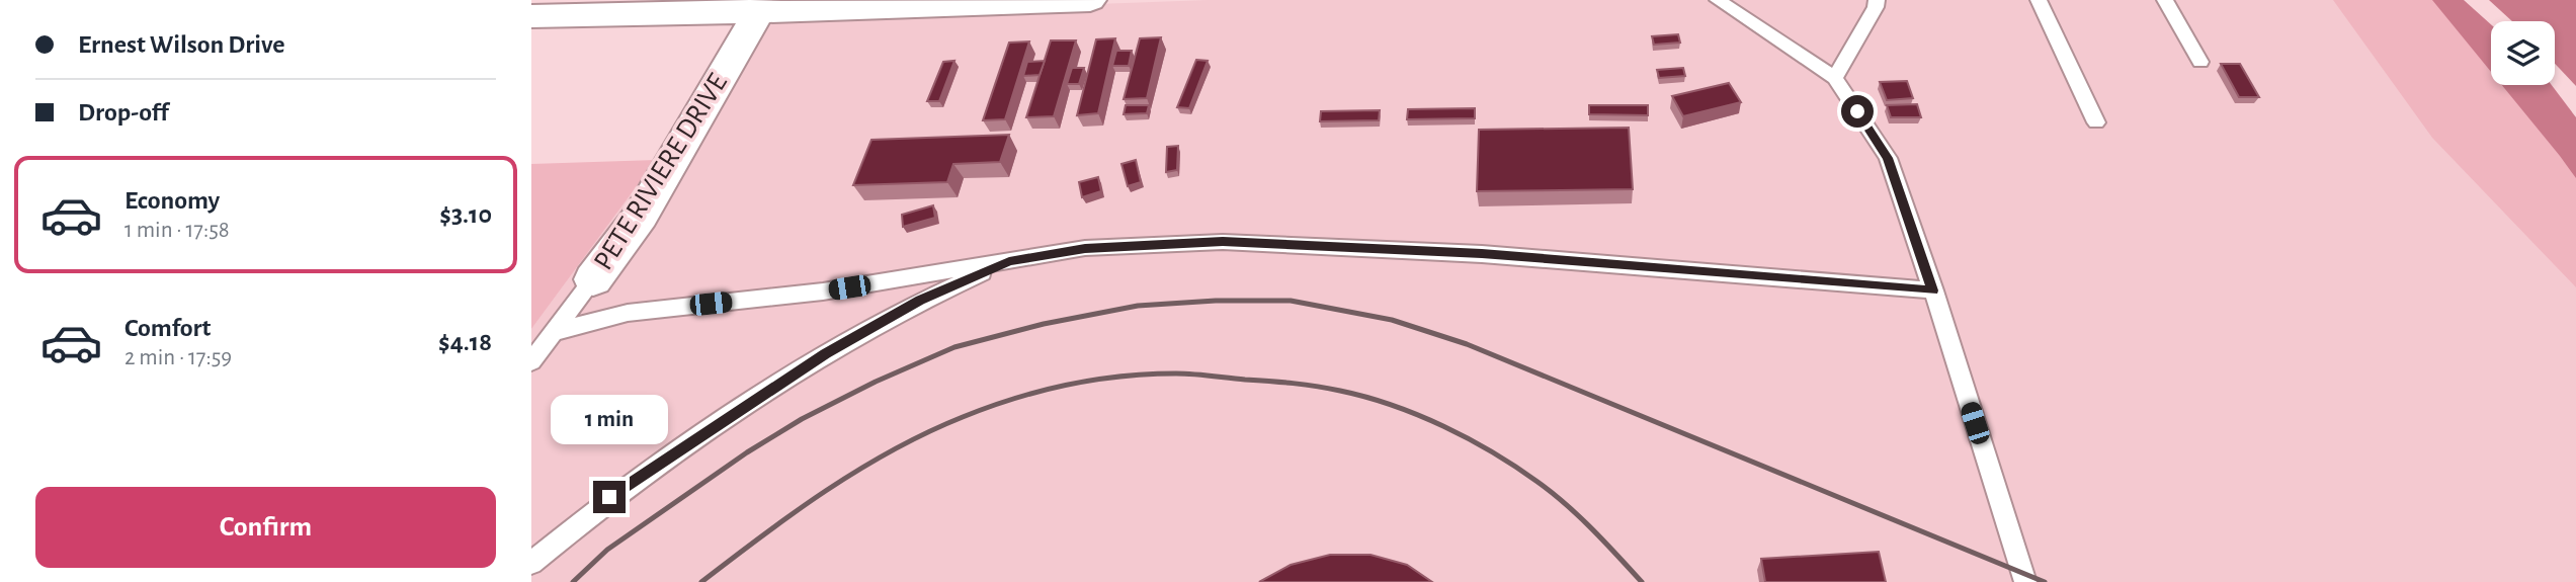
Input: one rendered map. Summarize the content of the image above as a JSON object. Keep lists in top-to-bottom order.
{
  "streets": {
    "street": ["PETE RIVIERE DRIVE"]
  },
  "page": {
    "banner": ["Ernest Wilson Drive", "Drop-off"],
    "list": [
      {
        "name": "Economy",
        "note": "1 min · 17:58",
        "value": "$3.10"
      },
      {
        "name": "Comfort",
        "note": "2 min · 17:59",
        "value": "$4.18"
      }
    ],
    "bubble": "1 min",
    "buttons": "Confirm"
  }
}
